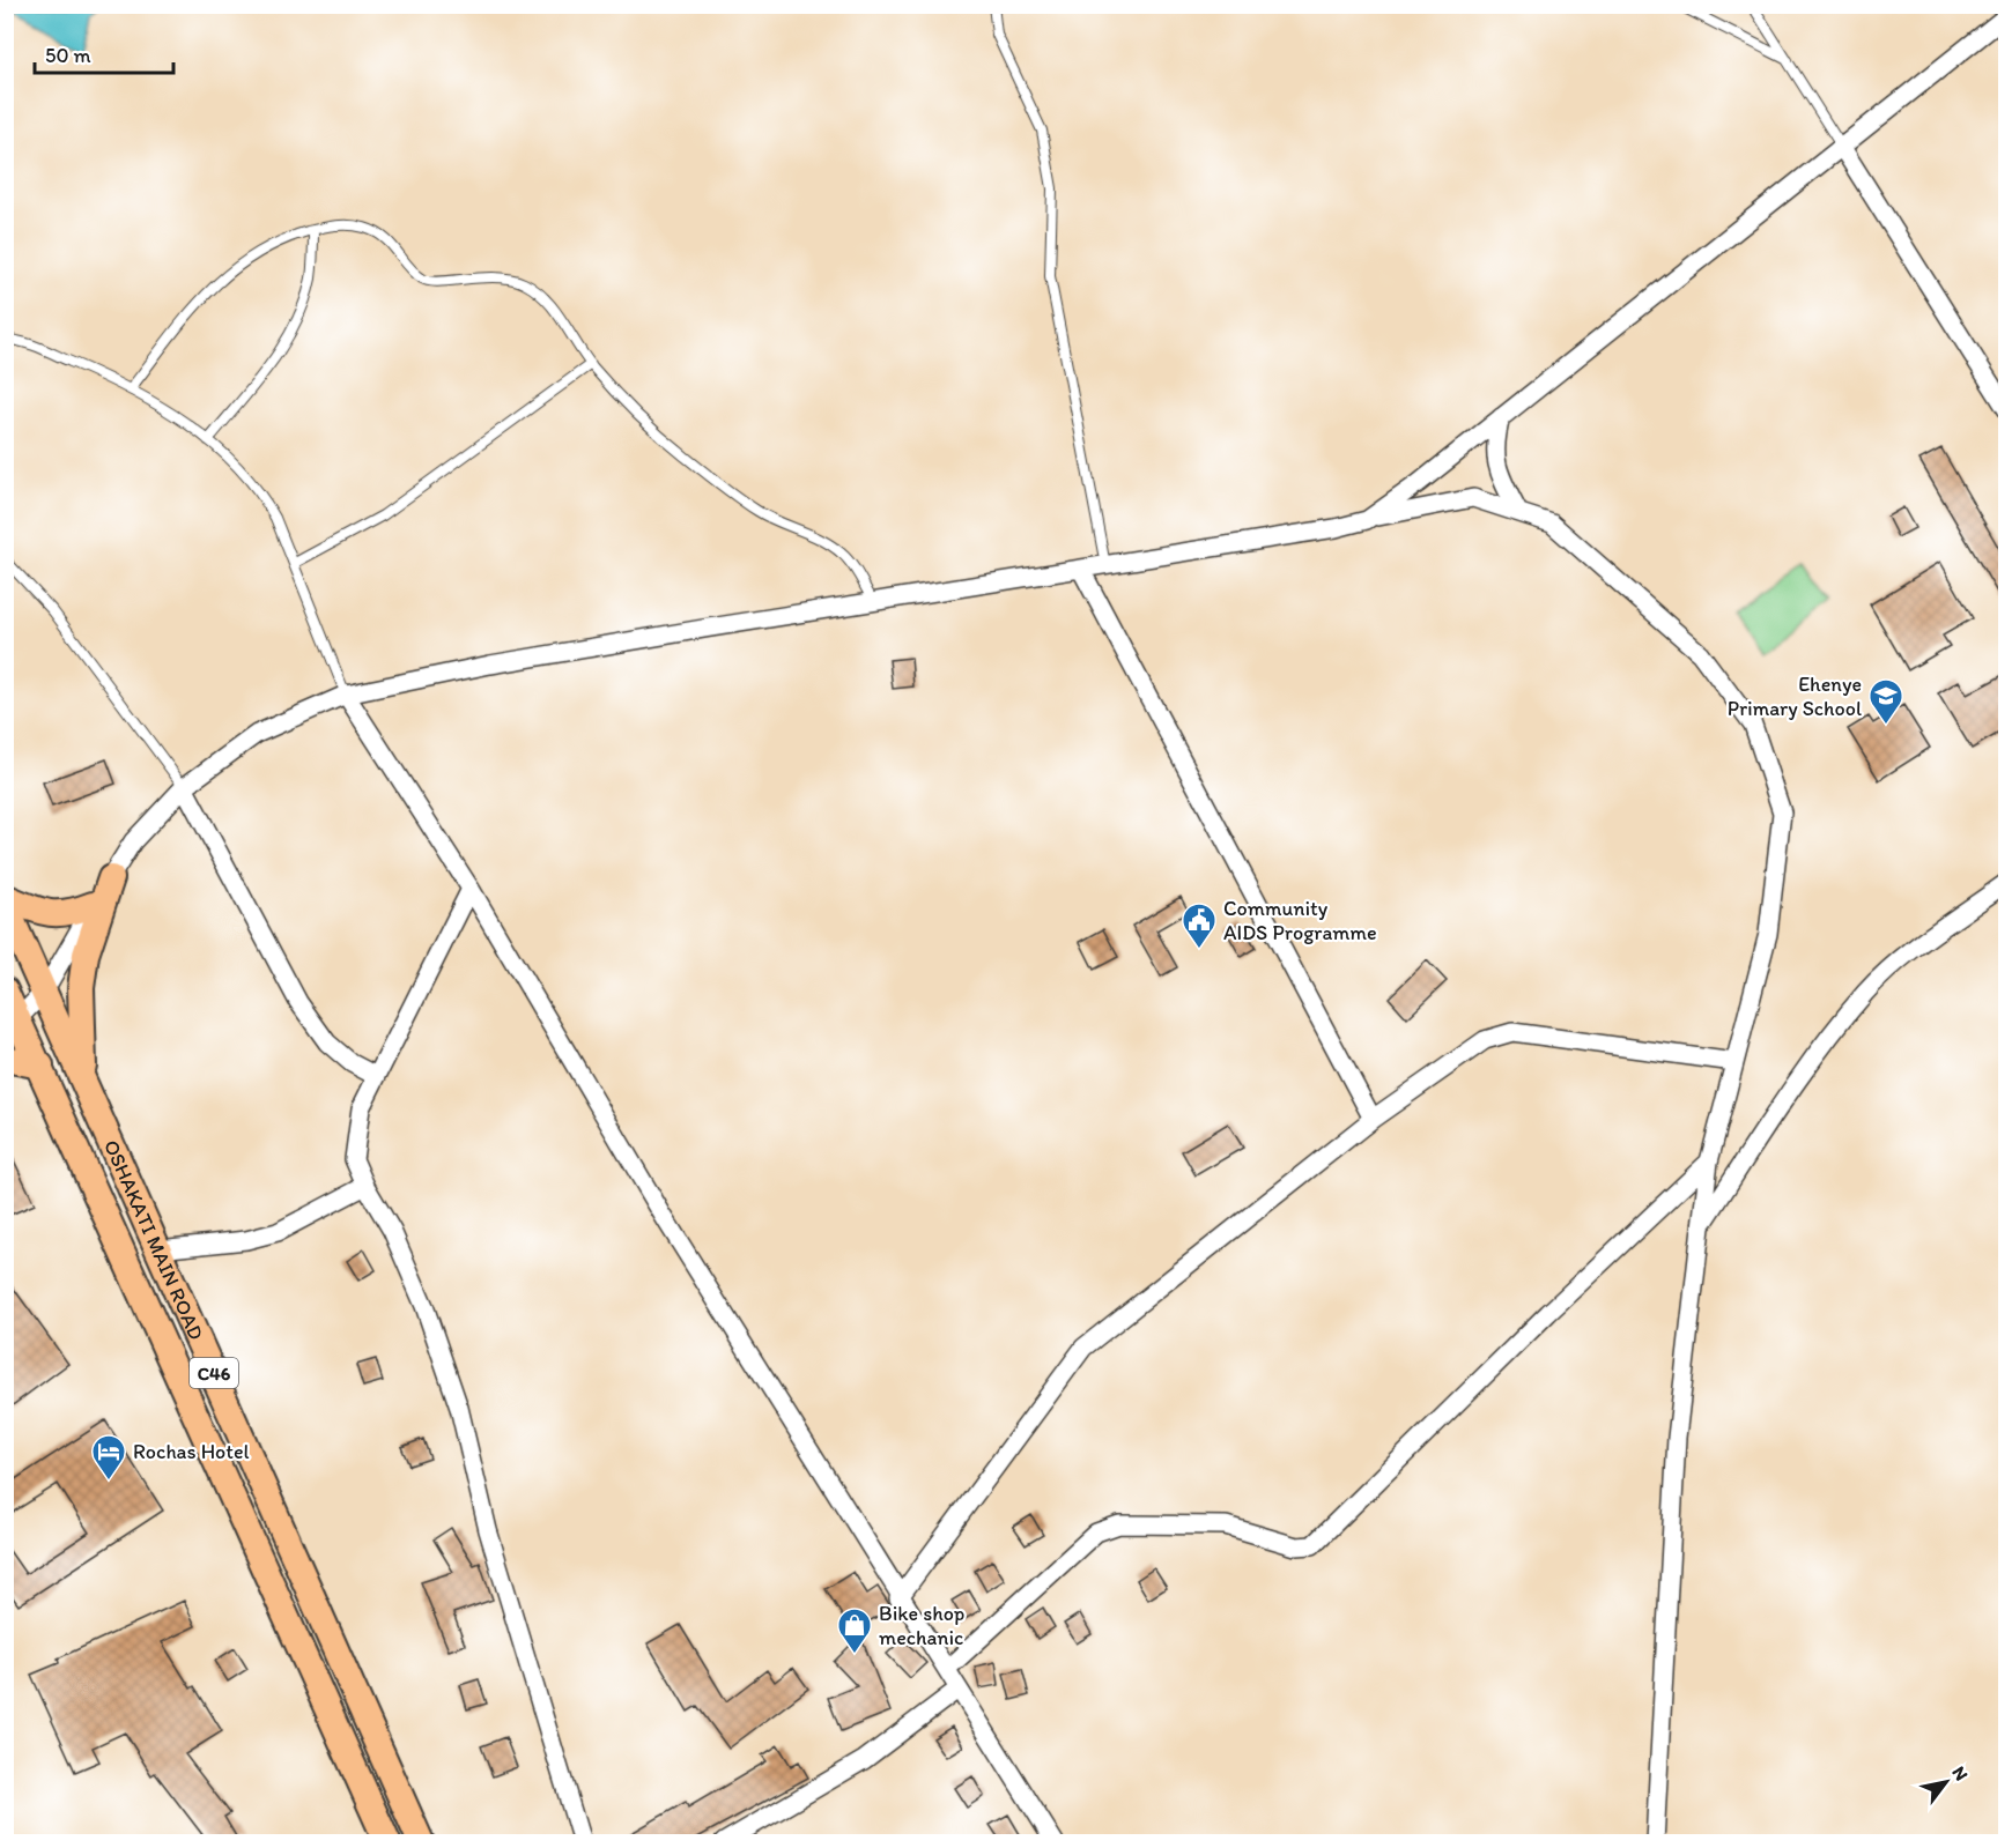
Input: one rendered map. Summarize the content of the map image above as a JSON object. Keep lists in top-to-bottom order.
{
  "streets": {
    "main road": ["OSHAKATI MAIN ROAD", "C46"]
  },
  "places": {
    "school or university": ["Ehenye Primary School"],
    "public building": ["Community AIDS Programme"],
    "hotel": ["Rochas Hotel"],
    "shop": ["Bike shop mechanic"]
  },
  "scale_bar": "50 m",
  "north": "top right"
}
